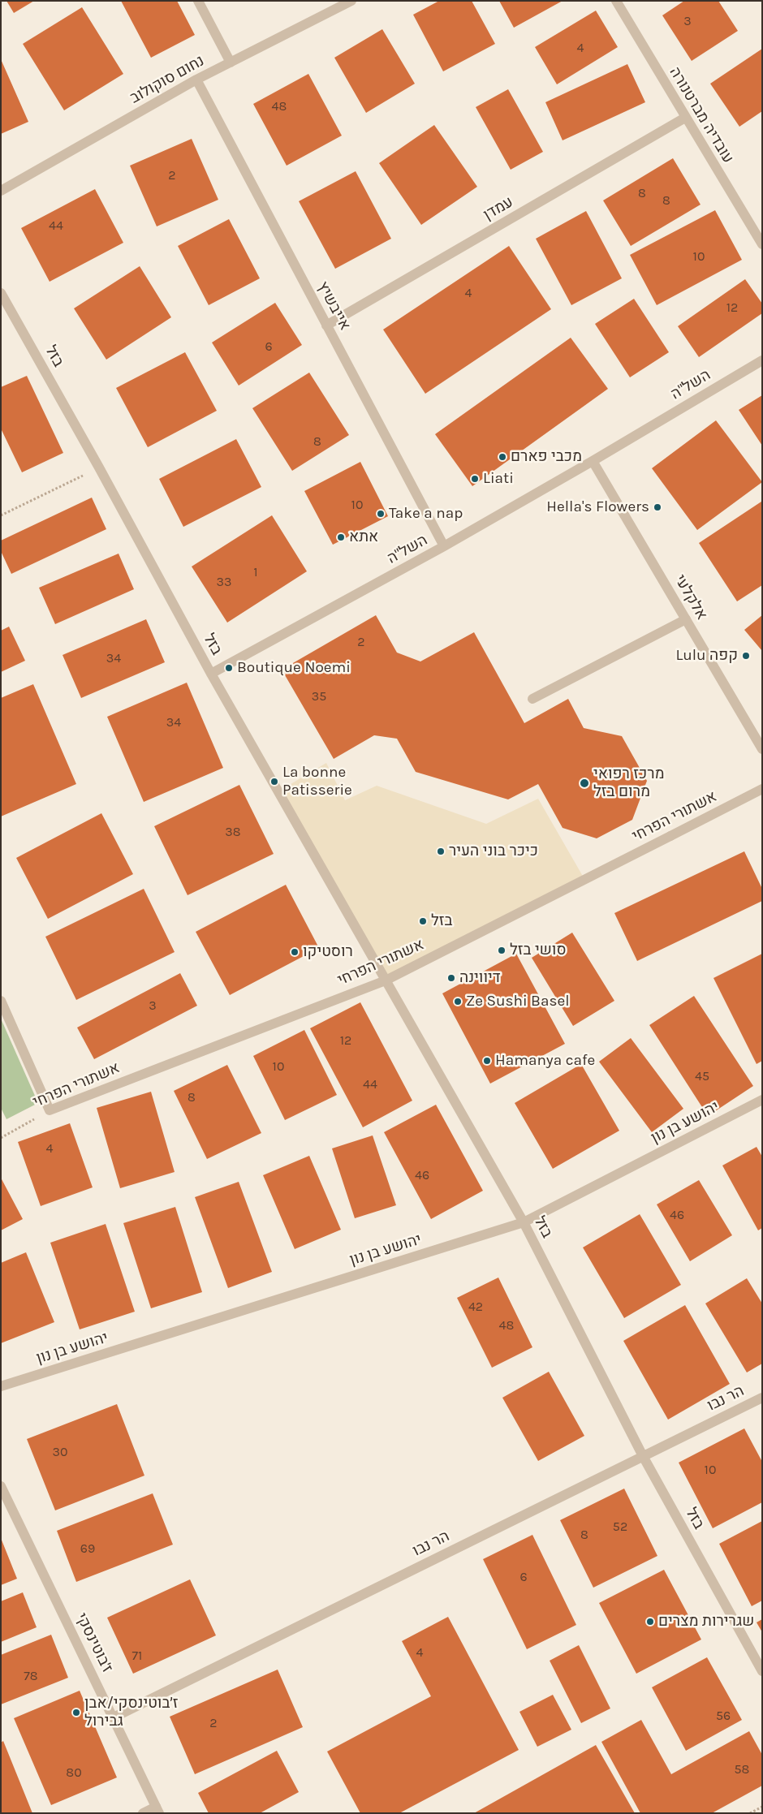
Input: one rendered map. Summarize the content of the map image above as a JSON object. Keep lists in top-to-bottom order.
{
  "streets": {
    "street": [
      "נחום סוקולוב",
      "עובדיה מברטנורה",
      "עמדן",
      "אייבשיץ",
      "בזל",
      "השל\"ה",
      "אלקלעי",
      "אשתורי הפרחי",
      "יהושע בן נון",
      "הר נבו",
      "ז'בוטינסקי"
    ]
  },
  "crossings": [
    ["נחום סוקולוב", "אייבשיץ"],
    ["עובדיה מברטנורה", "עמדן"],
    ["עמדן", "אייבשיץ"],
    ["אייבשיץ", "השל\"ה"],
    ["בזל", "השל\"ה"],
    ["בזל", "אשתורי הפרחי"],
    ["בזל", "יהושע בן נון"],
    ["בזל", "הר נבו"],
    ["השל\"ה", "אלקלעי"],
    ["הר נבו", "ז'בוטינסקי"]
  ],
  "places": [
    "מכבי פארם",
    "Liati",
    "Hella's Flowers",
    "Take a nap",
    "אתא",
    "Lulu קפה",
    "Boutique Noemi",
    "La bonne Patisserie",
    "מרכז רפואי מרום בזל",
    "כיכר בוני העיר",
    "בזל",
    "סושי בזל",
    "רוסטיקו",
    "דיווינה",
    "Ze Sushi Basel",
    "Hamanya cafe",
    "שגרירות מצרים",
    "ז׳בוטינסקי/אבן גבירול"
  ],
  "house_numbers": [
    "3",
    "4",
    "48",
    "2",
    "8",
    "8",
    "44",
    "10",
    "4",
    "12",
    "6",
    "8",
    "10",
    "1",
    "33",
    "2",
    "34",
    "35",
    "34",
    "38",
    "3",
    "12",
    "10",
    "45",
    "44",
    "8",
    "4",
    "46",
    "46",
    "42",
    "48",
    "30",
    "10",
    "52",
    "8",
    "69",
    "6",
    "4",
    "71",
    "78",
    "56",
    "2",
    "58",
    "80"
  ]
}
